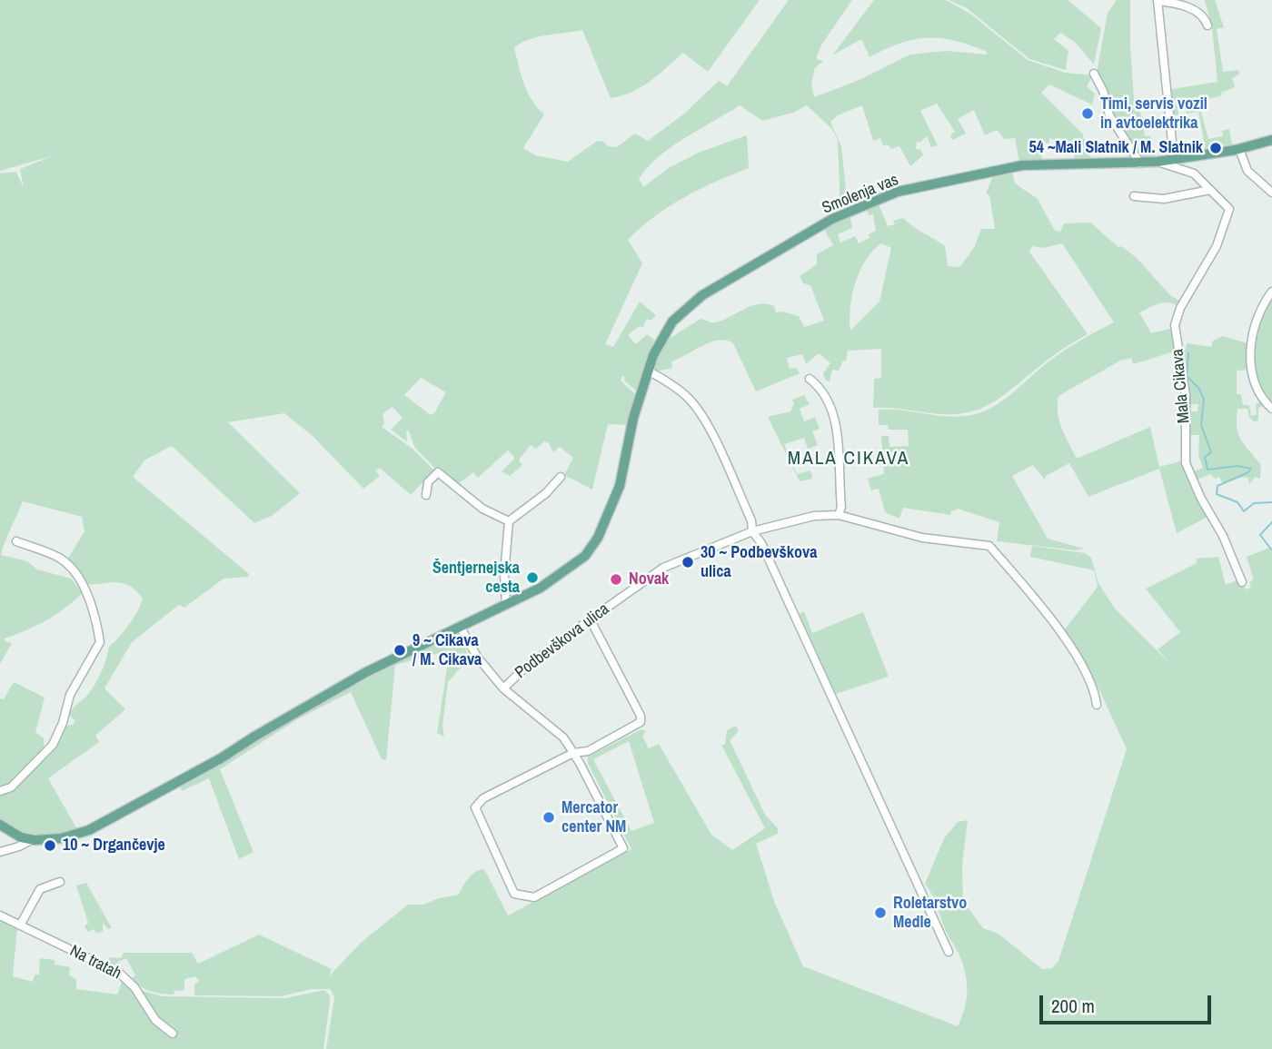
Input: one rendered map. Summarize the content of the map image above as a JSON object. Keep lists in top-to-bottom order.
{
  "streets": {
    "main road": ["Smolenja vas"],
    "street": ["Mala Cikava", "Podbevškova ulica", "Na tratah"]
  },
  "crossings": [
    ["Smolenja vas", "Mala Cikava"]
  ],
  "districts": ["MALA CIKAVA"],
  "places": [
    "Timi, servis vozil in avtoelektrika",
    "54 ~Mali Slatnik / M. Slatnik",
    "30 ~ Podbevškova ulica",
    "Šentjernejska cesta",
    "Novak",
    "9 ~ Cikava / M. Cikava",
    "Mercator center NM",
    "10 ~ Drgančevje",
    "Roletarstvo Medle"
  ],
  "scale_bar": "200 m"
}
